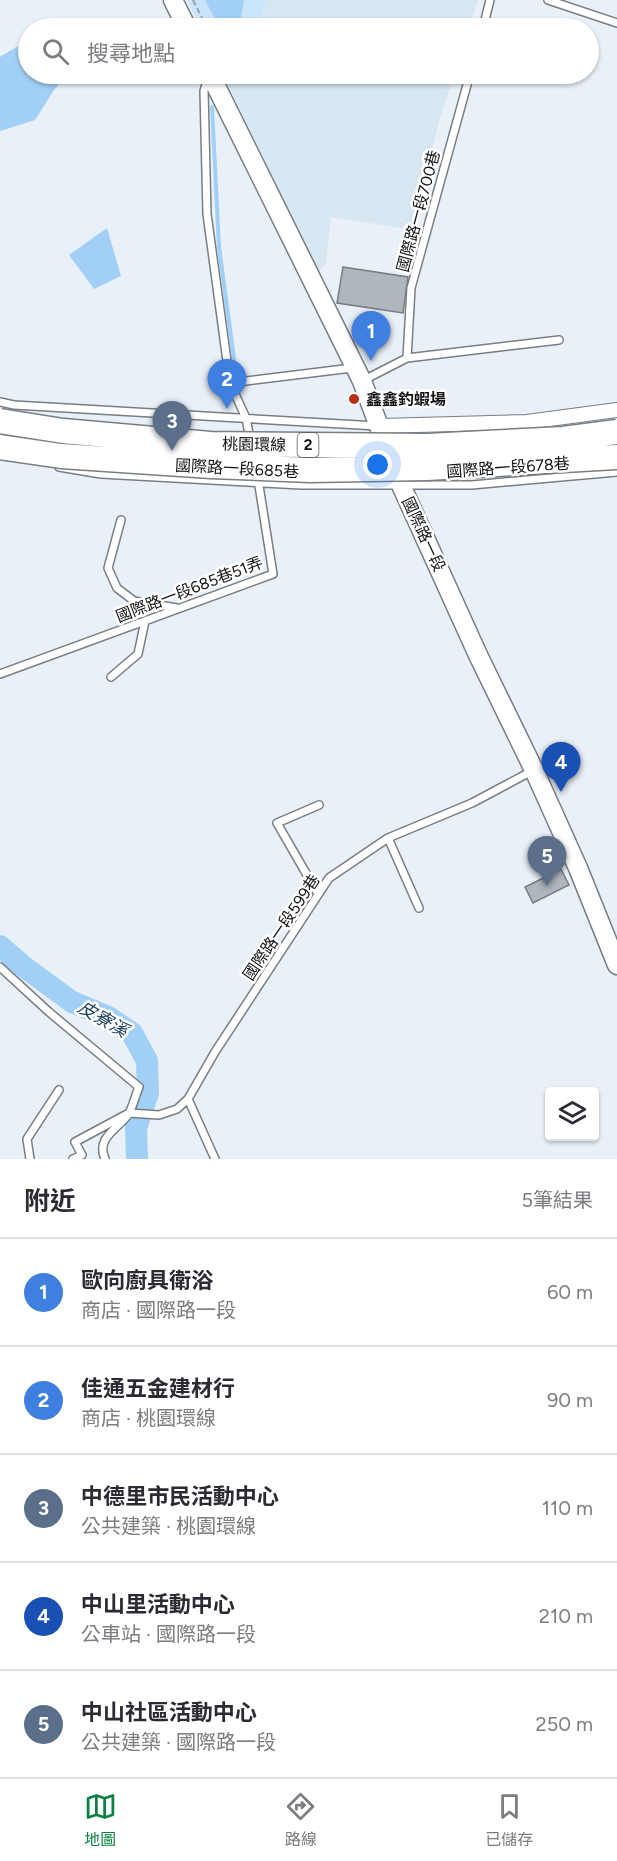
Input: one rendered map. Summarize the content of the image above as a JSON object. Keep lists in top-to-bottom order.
{
  "streets": {
    "highway": ["桃園環線", "2"],
    "street": ["國際路一段"],
    "lane": [
      "國際路一段700巷",
      "國際路一段678巷",
      "國際路一段685巷",
      "國際路一段685巷51弄",
      "國際路一段599巷"
    ]
  },
  "crossings": [
    ["國際路一段678巷", "國際路一段685巷"],
    ["國際路一段678巷", "國際路一段"],
    ["國際路一段685巷", "國際路一段"],
    ["國際路一段685巷", "國際路一段685巷51弄"],
    ["國際路一段", "國際路一段599巷"]
  ],
  "water": ["皮寮溪"],
  "places": ["鑫鑫釣蝦場"],
  "page": {
    "search": "搜尋地點",
    "pins": [
      "1",
      "2",
      "3",
      "4",
      "5"
    ],
    "heading": ["附近", "5筆結果"],
    "list": [
      {
        "mark": "1",
        "name": "歐向廚具衛浴",
        "note": "商店 · 國際路一段",
        "value": "60 m"
      },
      {
        "mark": "2",
        "name": "佳通五金建材行",
        "note": "商店 · 桃園環線",
        "value": "90 m"
      },
      {
        "mark": "3",
        "name": "中德里市民活動中心",
        "note": "公共建築 · 桃園環線",
        "value": "110 m"
      },
      {
        "mark": "4",
        "name": "中山里活動中心",
        "note": "公車站 · 國際路一段",
        "value": "210 m"
      },
      {
        "mark": "5",
        "name": "中山社區活動中心",
        "note": "公共建築 · 國際路一段",
        "value": "250 m"
      }
    ],
    "nav": ["地圖", "路線", "已儲存"]
  }
}
